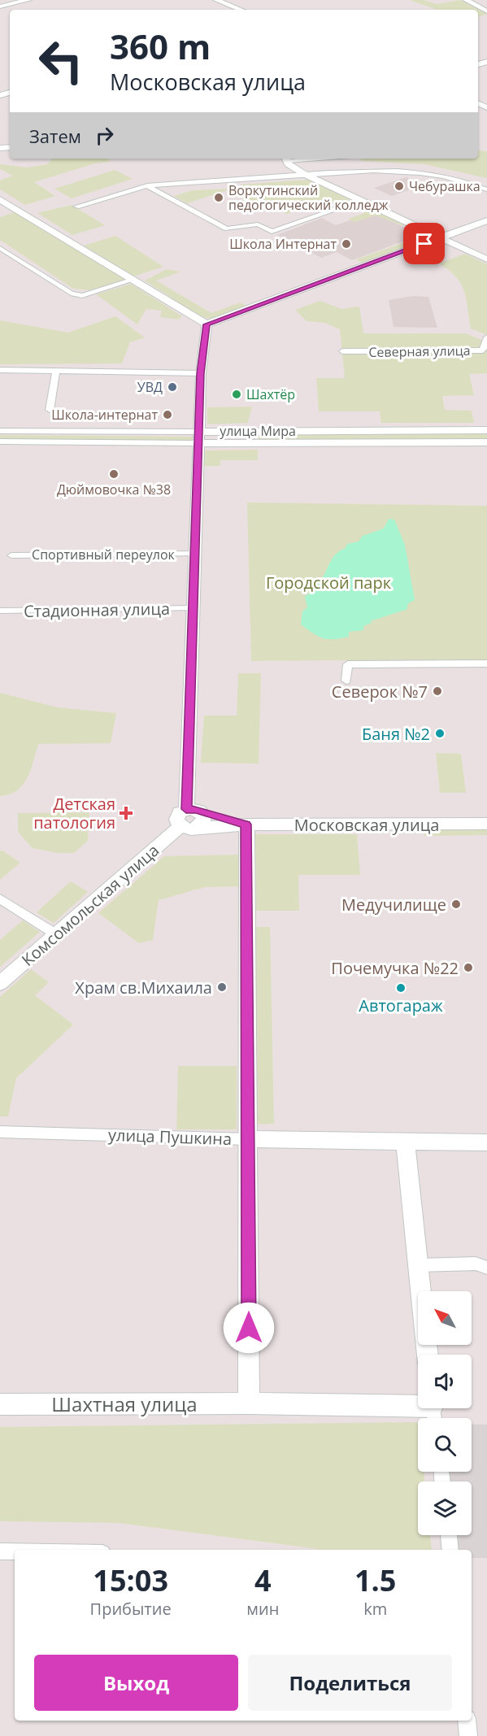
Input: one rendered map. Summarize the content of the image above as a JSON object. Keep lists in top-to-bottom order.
{
  "streets": {
    "main road": [
      "улица Мира",
      "Московская улица",
      "Комсомольская улица",
      "улица Пушкина",
      "Шахтная улица"
    ],
    "street": ["Северная улица", "Спортивный переулок", "Стадионная улица"]
  },
  "crossings": [
    ["Московская улица", "Комсомольская улица"]
  ],
  "parks": ["Городской парк"],
  "places": {
    "other": [
      "Чебурашка",
      "Воркутинский педогогический колледж",
      "Школа Интернат",
      "УВД",
      "Шахтёр",
      "Школа-интернат",
      "Дюймовочка №38",
      "Северок №7",
      "Баня №2",
      "Медучилище",
      "Почемучка №22",
      "Храм св.Михаила",
      "Автогараж"
    ],
    "health": ["Детская патология"]
  },
  "north": "top left",
  "page": {
    "turn": ["360 m", "Московская улица"],
    "then": "Затем",
    "eta": [
      "15:03",
      "Прибытие",
      "4",
      "мин",
      "1.5",
      "km"
    ],
    "buttons": ["Выход", "Поделиться"]
  }
}
